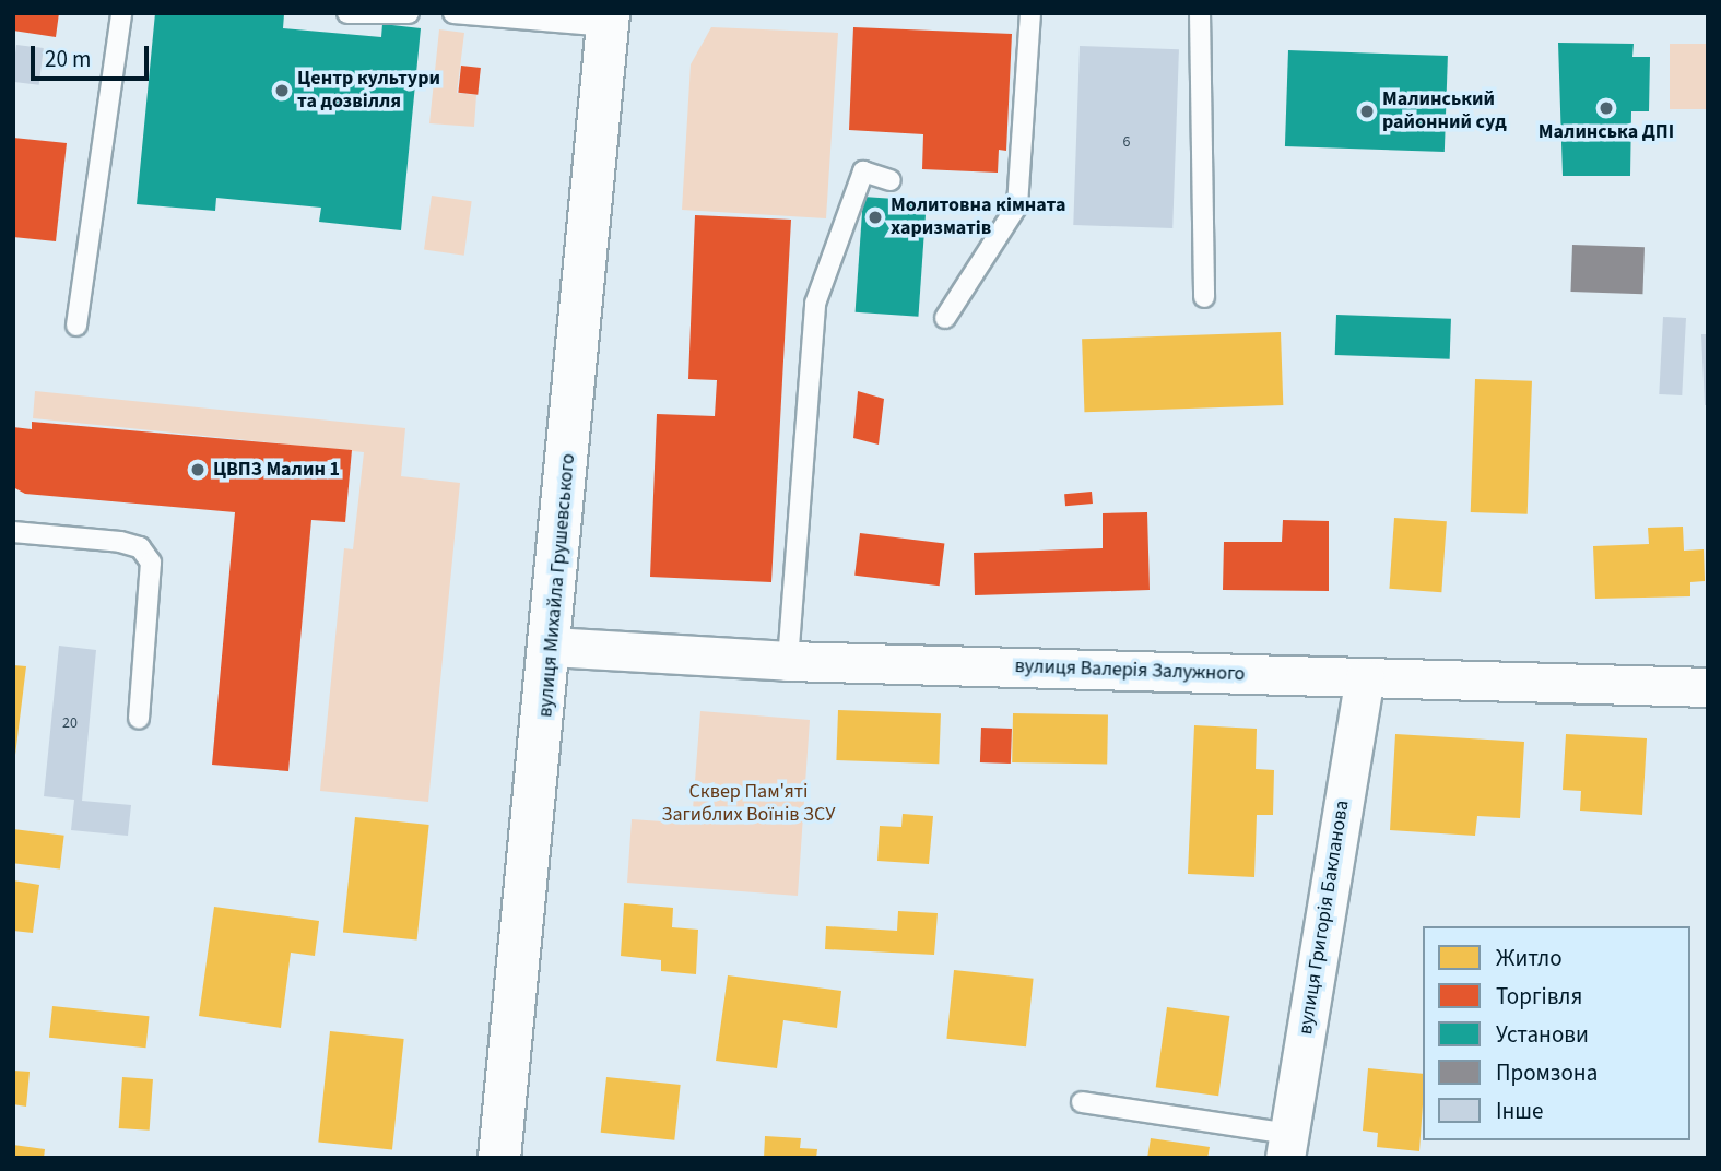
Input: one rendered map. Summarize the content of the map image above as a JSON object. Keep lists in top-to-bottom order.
{
  "streets": {
    "street": ["вулиця Михайла Грушевського", "вулиця Валерія Залужного", "вулиця Григорія Бакланова"]
  },
  "crossings": [
    ["вулиця Михайла Грушевського", "вулиця Валерія Залужного"],
    ["вулиця Валерія Залужного", "вулиця Григорія Бакланова"]
  ],
  "parks": ["Сквер Пам'яті Загиблих Воїнів ЗСУ"],
  "places": [
    "Центр культури та дозвілля",
    "Малинська ДПІ",
    "Малинський районний суд",
    "Молитовна кімната харизматів",
    "ЦВПЗ Малин 1"
  ],
  "house_numbers": ["6", "20"],
  "legend": [
    "Житло",
    "Торгівля",
    "Установи",
    "Промзона",
    "Інше"
  ],
  "scale_bar": "20 m"
}
